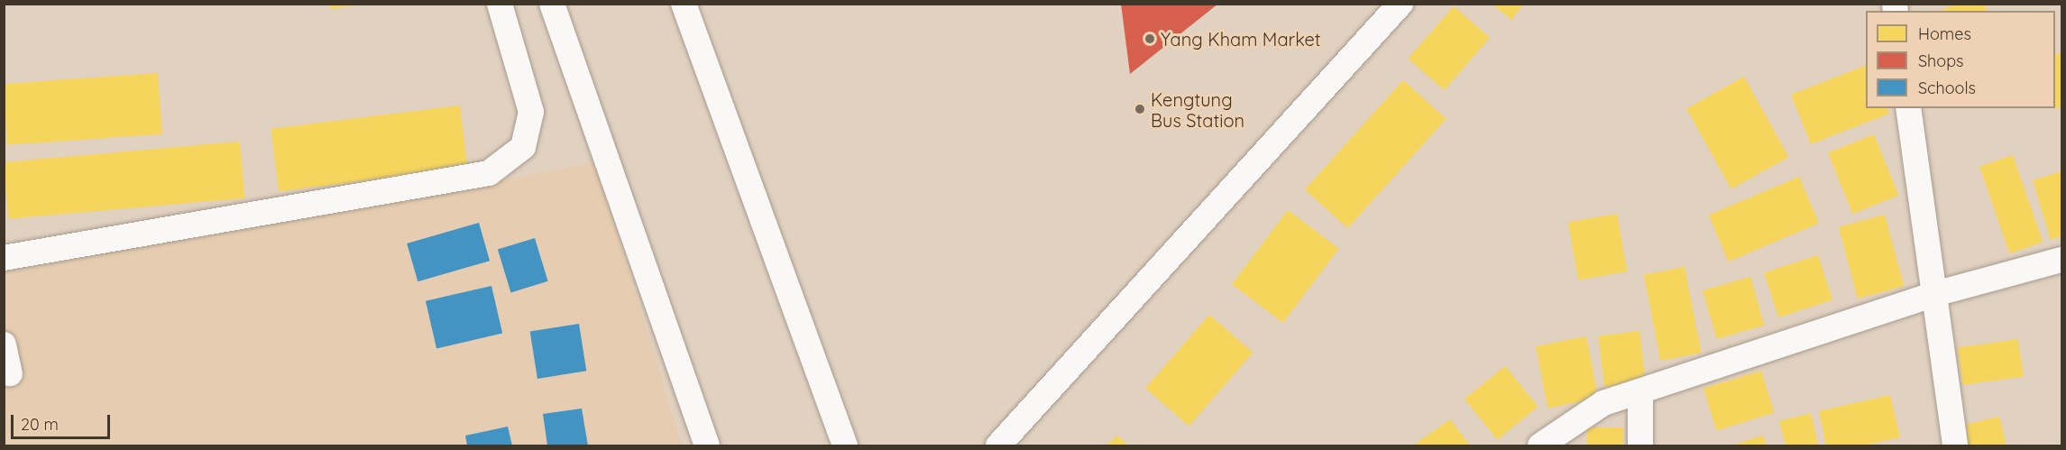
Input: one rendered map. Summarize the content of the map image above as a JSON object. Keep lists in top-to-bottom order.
{
  "places": ["Yang Kham Market", "Kengtung Bus Station"],
  "legend": ["Homes", "Shops", "Schools"],
  "scale_bar": "20 m"
}
